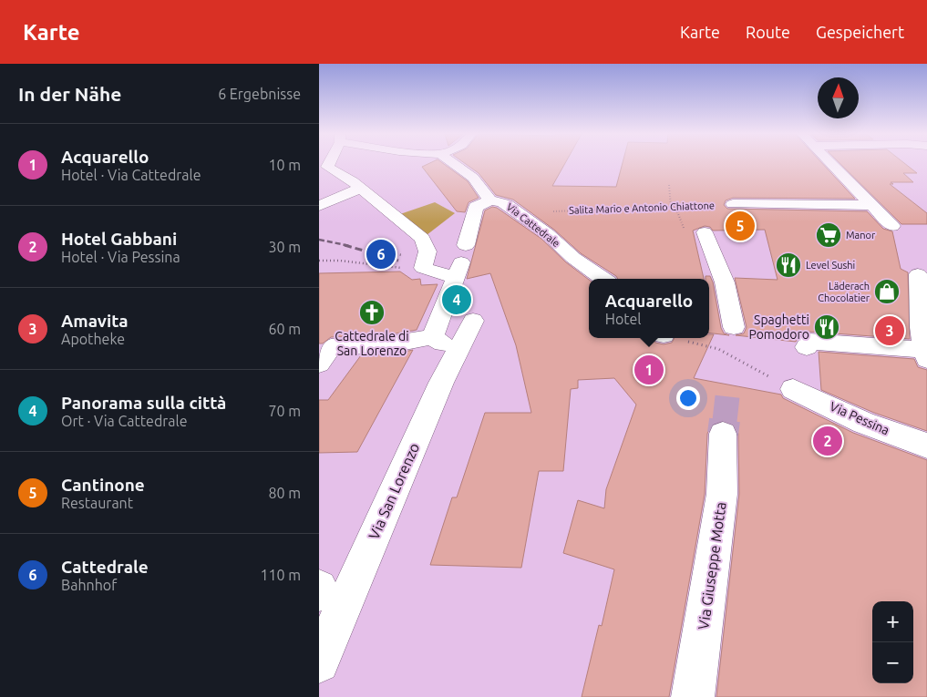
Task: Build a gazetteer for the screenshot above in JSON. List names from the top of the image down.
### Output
{
  "streets": {
    "street": [
      "Salita Mario e Antonio Chiattone",
      "Via Cattedrale",
      "Via Pessina",
      "Via San Lorenzo",
      "Via Giuseppe Motta"
    ]
  },
  "crossings": [
    ["Salita Mario e Antonio Chiattone", "Via Cattedrale"]
  ],
  "places": {
    "supermarket": ["Manor"],
    "restaurant": ["Level Sushi", "Spaghetti Pomodoro"],
    "shop": ["Läderach Chocolatier"],
    "church": ["Cattedrale di San Lorenzo"]
  },
  "north": "top",
  "page": {
    "header": "Karte",
    "nav": ["Karte", "Route", "Gespeichert"],
    "heading": ["In der Nähe", "6 Ergebnisse"],
    "list": [
      {
        "mark": "1",
        "name": "Acquarello",
        "note": "Hotel · Via Cattedrale",
        "value": "10 m"
      },
      {
        "mark": "2",
        "name": "Hotel Gabbani",
        "note": "Hotel · Via Pessina",
        "value": "30 m"
      },
      {
        "mark": "3",
        "name": "Amavita",
        "note": "Apotheke",
        "value": "60 m"
      },
      {
        "mark": "4",
        "name": "Panorama sulla città",
        "note": "Ort · Via Cattedrale",
        "value": "70 m"
      },
      {
        "mark": "5",
        "name": "Cantinone",
        "note": "Restaurant",
        "value": "80 m"
      },
      {
        "mark": "6",
        "name": "Cattedrale",
        "note": "Bahnhof",
        "value": "110 m"
      }
    ],
    "pins": [
      "5",
      "6",
      "4",
      "3",
      "1",
      "2"
    ],
    "popup": ["Acquarello", "Hotel"],
    "map_buttons": ["+", "−"]
  }
}
